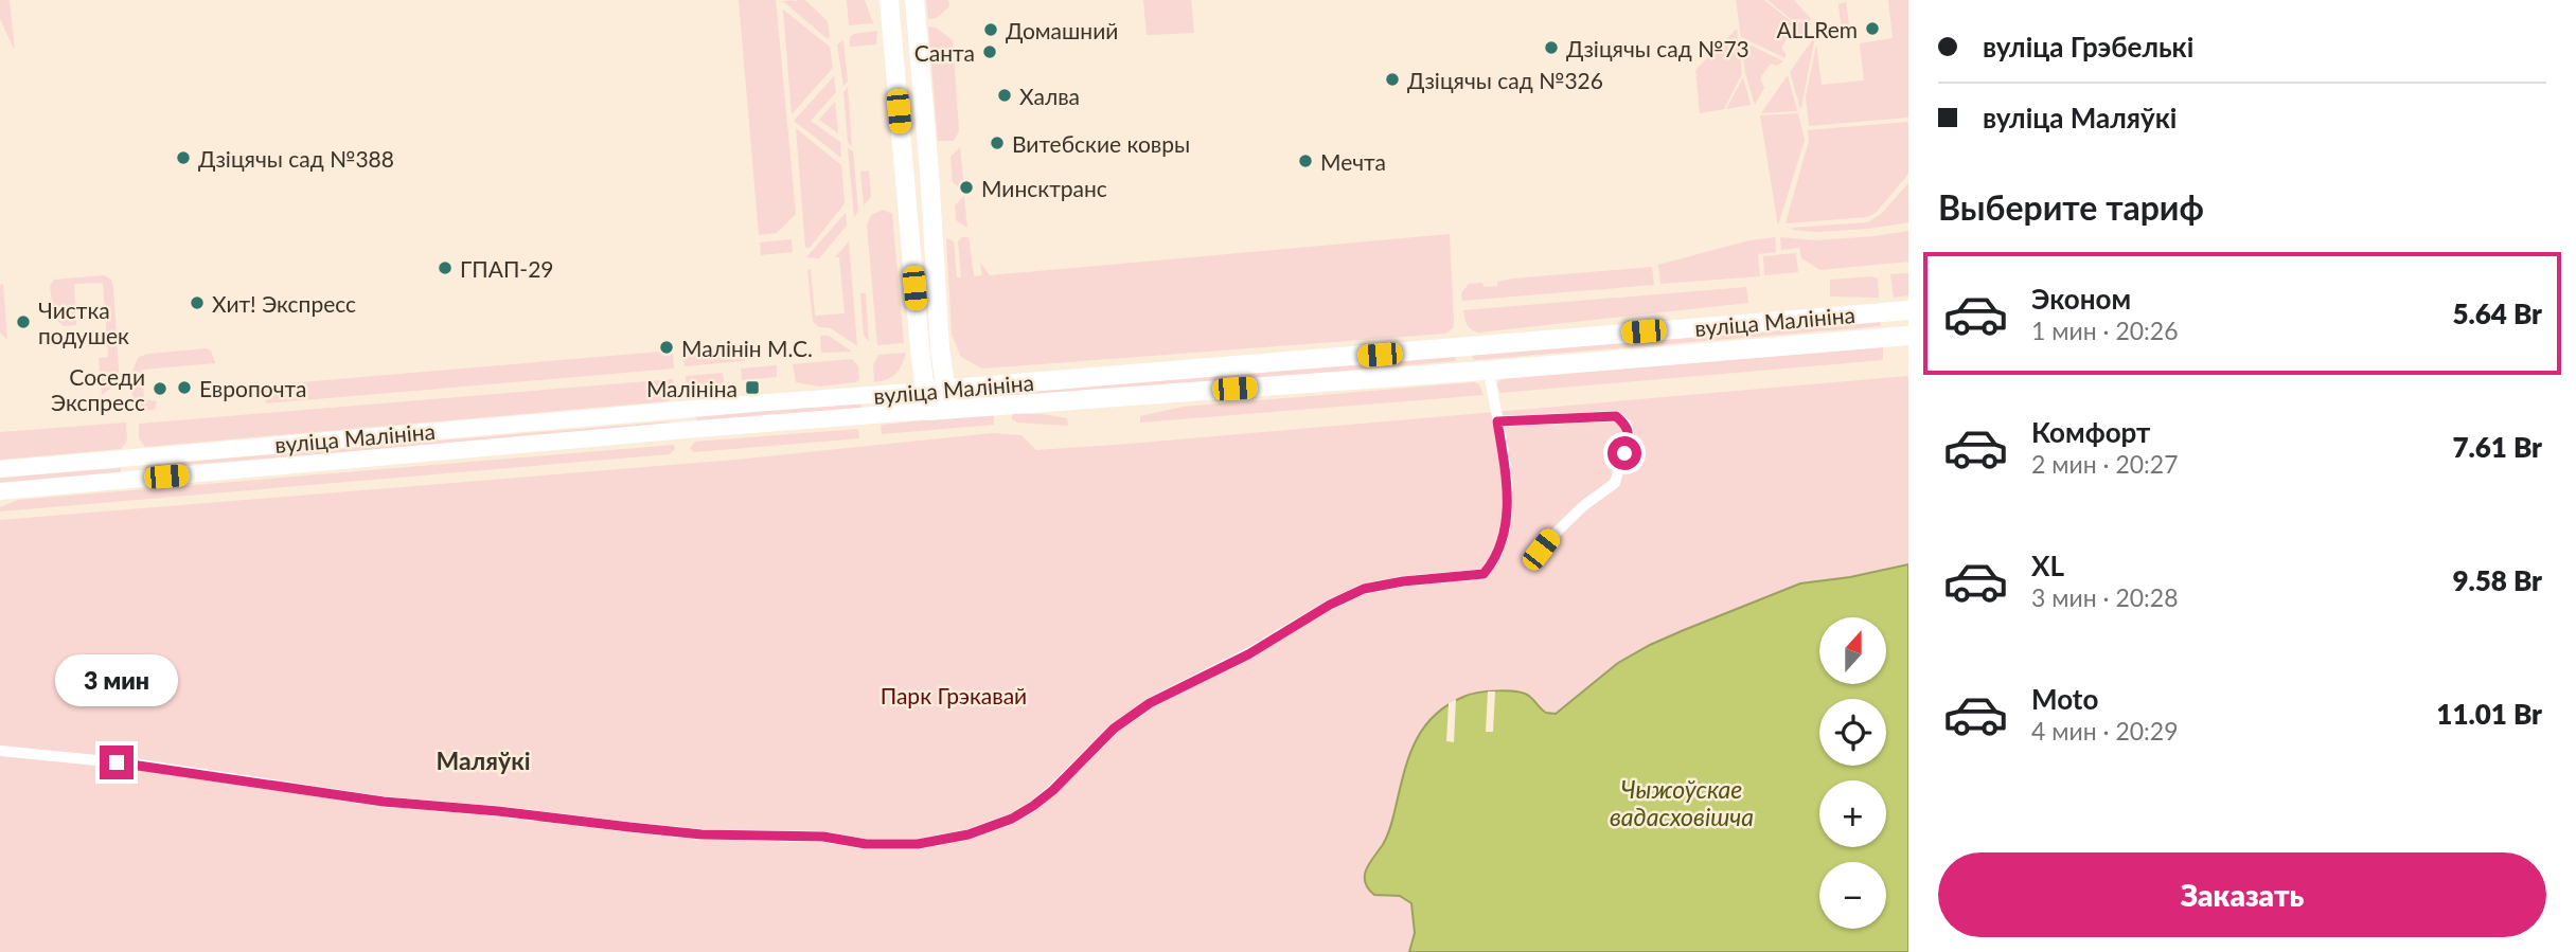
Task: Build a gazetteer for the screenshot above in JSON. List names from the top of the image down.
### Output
{
  "streets": {
    "main road": ["вуліца Малініна"]
  },
  "districts": ["Маляўкі"],
  "water": ["Чыжоўскае вадасховішча"],
  "parks": ["Парк Грэкавай"],
  "places": {
    "other": [
      "ALLRem",
      "Домашний",
      "Дзіцячы сад №73",
      "Санта",
      "Дзіцячы сад №326",
      "Халва",
      "Витебские ковры",
      "Дзіцячы сад №388",
      "Мечта",
      "Минсктранс",
      "ГПАП-29",
      "Хит! Экспресс",
      "Чистка подушек",
      "Малінін М.С.",
      "Европочта",
      "Соседи Экспресс"
    ],
    "transit": ["Малініна"]
  },
  "north": "top",
  "page": {
    "banner": ["вуліца Грэбелькі", "вуліца Маляўкі"],
    "heading": "Выберите тариф",
    "list": [
      {
        "name": "Эконом",
        "note": "1 мин · 20:26",
        "value": "5.64 Br"
      },
      {
        "name": "Комфорт",
        "note": "2 мин · 20:27",
        "value": "7.61 Br"
      },
      {
        "name": "XL",
        "note": "3 мин · 20:28",
        "value": "9.58 Br"
      },
      {
        "name": "Moto",
        "note": "4 мин · 20:29",
        "value": "11.01 Br"
      }
    ],
    "map_buttons": ["+", "−"],
    "bubble": "3 мин",
    "buttons": "Заказать"
  }
}
